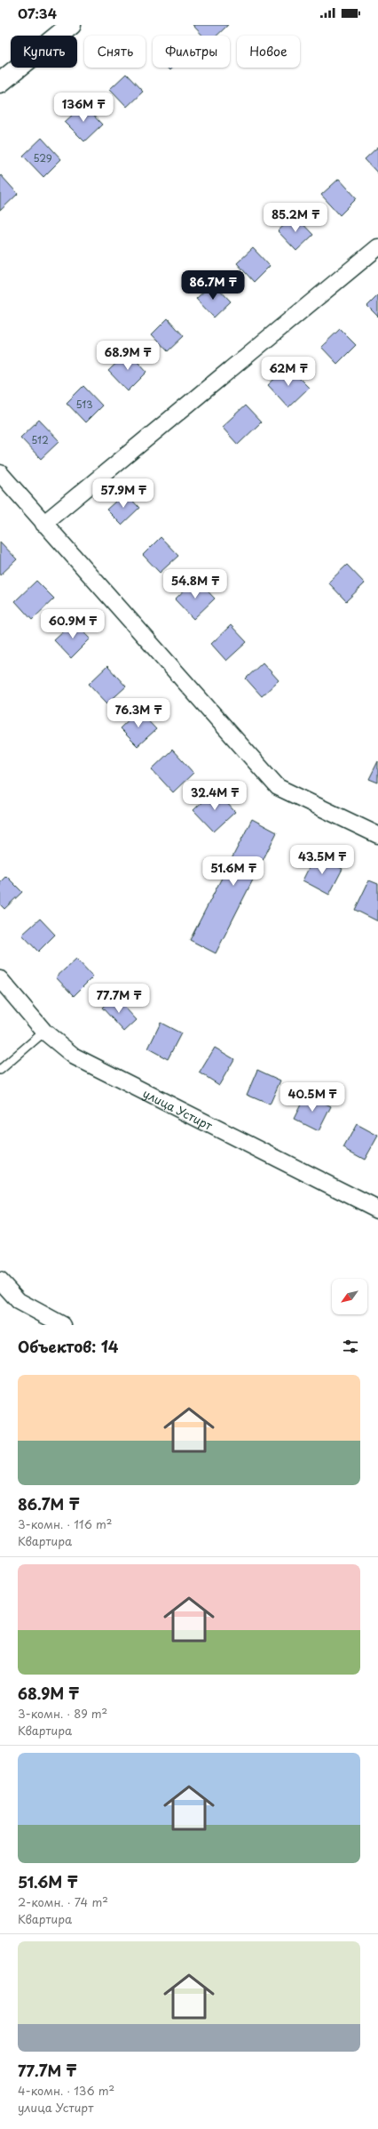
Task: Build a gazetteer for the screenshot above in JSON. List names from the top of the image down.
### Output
{
  "streets": {
    "street": ["улица Устирт"]
  },
  "house_numbers": ["529", "513", "512"],
  "north": "bottom left",
  "page": {
    "status": "07:34",
    "chip": [
      "Купить",
      "Снять",
      "Фильтры",
      "Новое"
    ],
    "price": [
      "136M ₸",
      "85.2M ₸",
      "86.7M ₸",
      "68.9M ₸",
      "62M ₸",
      "57.9M ₸",
      "54.8M ₸",
      "60.9M ₸",
      "76.3M ₸",
      "32.4M ₸",
      "43.5M ₸",
      "51.6M ₸",
      "77.7M ₸",
      "40.5M ₸"
    ],
    "heading": "Объектов: 14",
    "list": [
      {
        "name": "86.7M ₸",
        "note": "3-комн. · 116 m² · Квартира"
      },
      {
        "name": "68.9M ₸",
        "note": "3-комн. · 89 m² · Квартира"
      },
      {
        "name": "51.6M ₸",
        "note": "2-комн. · 74 m² · Квартира"
      },
      {
        "name": "77.7M ₸",
        "note": "4-комн. · 136 m² · улица Устирт"
      }
    ]
  }
}
